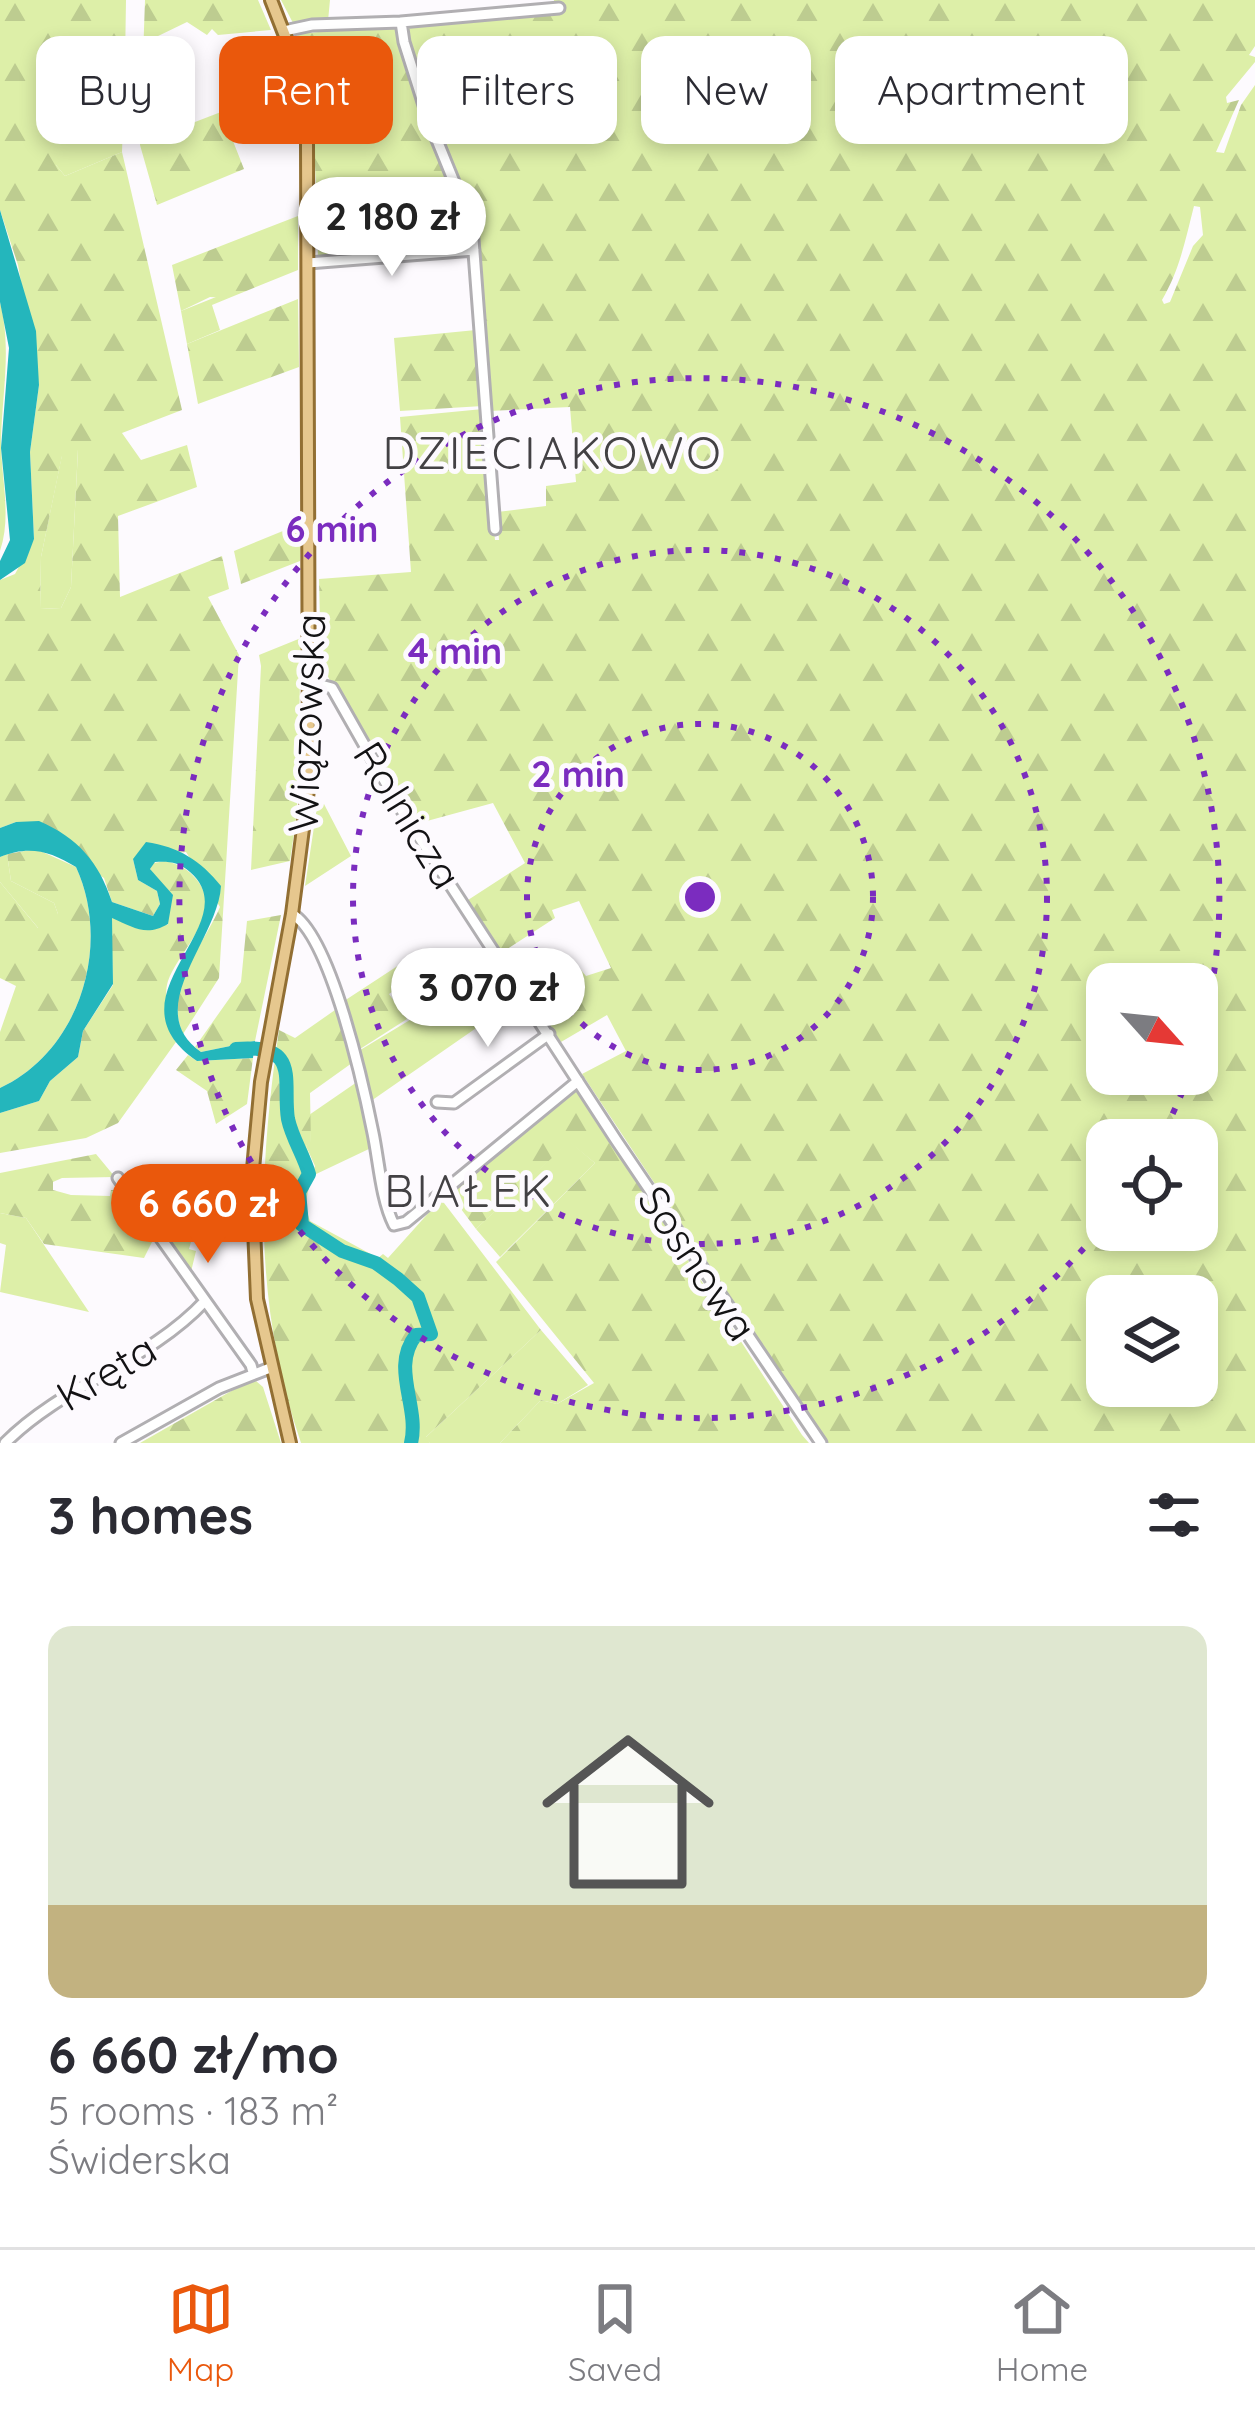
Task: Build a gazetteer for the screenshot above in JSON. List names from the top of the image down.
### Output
{
  "streets": {
    "main road": ["Wiązowska"],
    "street": ["Rolnicza", "Sosnowa", "Kręta"]
  },
  "crossings": [
    ["Wiązowska", "Rolnicza"],
    ["Rolnicza", "Sosnowa"]
  ],
  "districts": ["DZIECIAKOWO", "BIAŁEK"],
  "north": "bottom right",
  "page": {
    "chip": [
      "Buy",
      "Rent",
      "Filters",
      "New",
      "Apartment"
    ],
    "price": ["2 180 zł", "3 070 zł", "6 660 zł"],
    "heading": "3 homes",
    "list": [
      {
        "name": "6 660 zł/mo",
        "note": "5 rooms · 183 m² · Świderska"
      }
    ],
    "tabs": ["Map", "Saved", "Home"]
  },
  "rings": ["6 min", "4 min", "2 min"]
}
